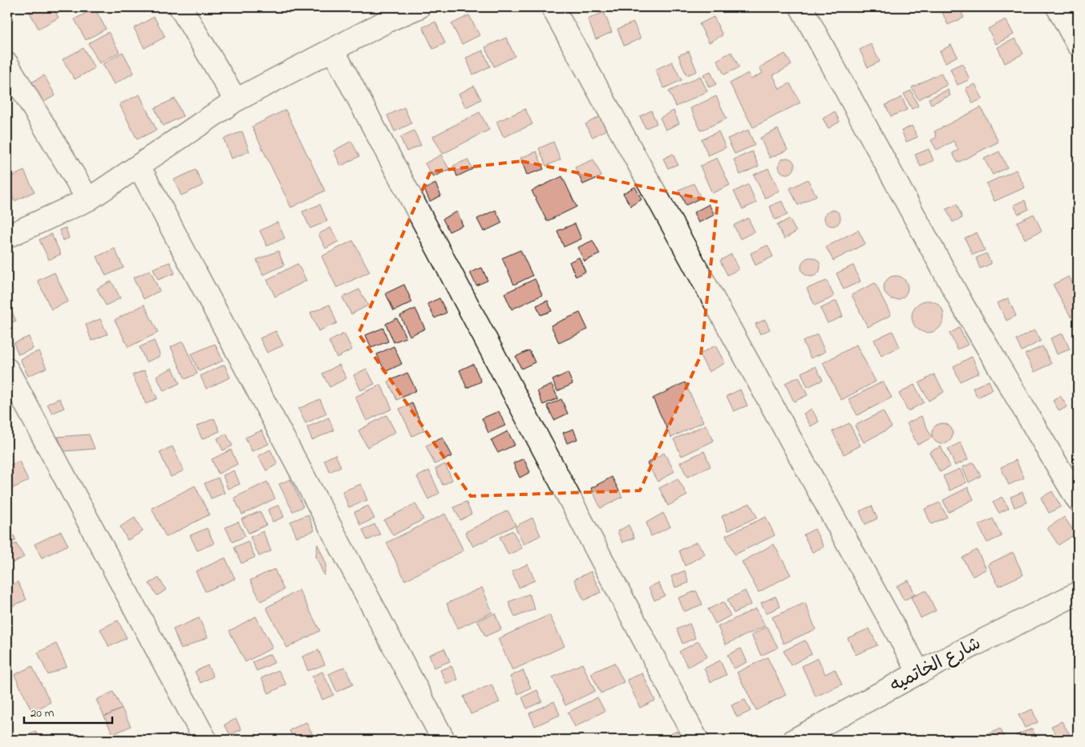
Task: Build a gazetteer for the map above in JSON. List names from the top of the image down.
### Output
{
  "streets": {
    "street": ["شارع الخاتميه"]
  },
  "scale_bar": "20 m"
}
